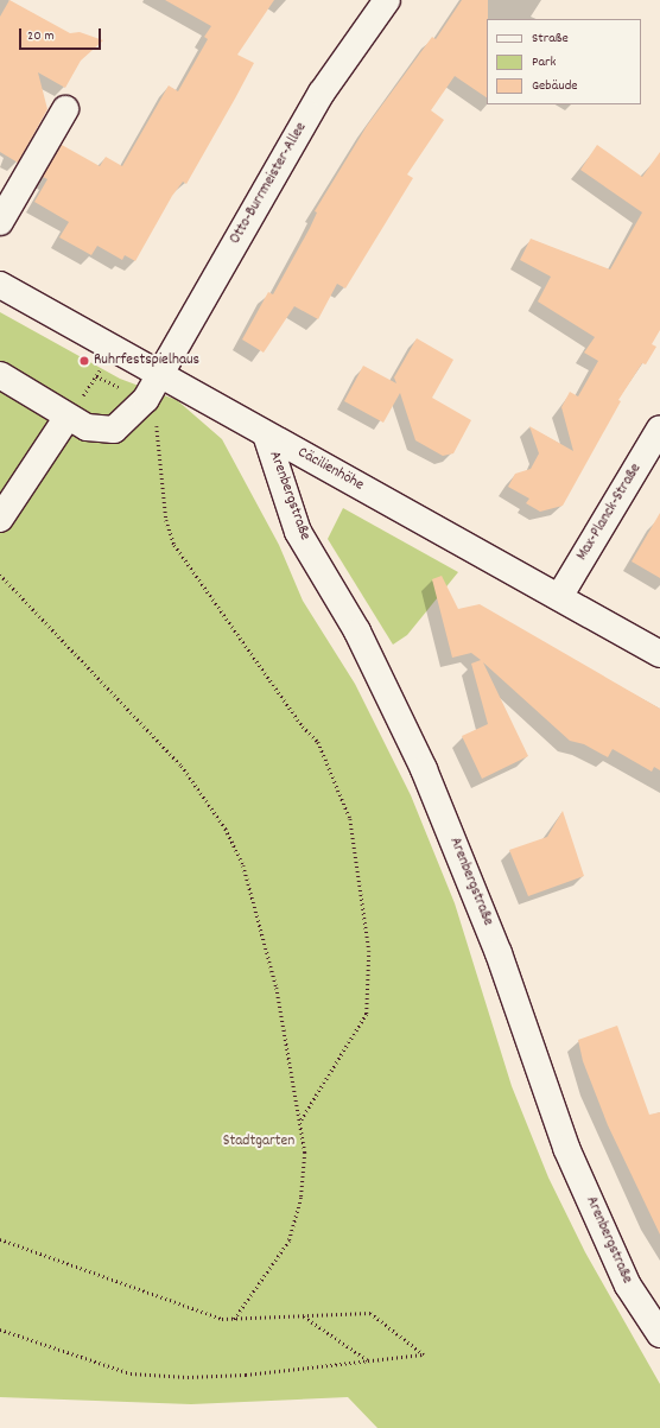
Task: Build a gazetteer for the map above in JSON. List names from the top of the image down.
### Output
{
  "streets": {
    "street": [
      "Otto-Burrmeister-Allee",
      "Cäcilienhöhe",
      "Arenbergstraße",
      "Max-Planck-Straße"
    ]
  },
  "crossings": [
    ["Otto-Burrmeister-Allee", "Cäcilienhöhe"],
    ["Cäcilienhöhe", "Arenbergstraße"],
    ["Cäcilienhöhe", "Max-Planck-Straße"]
  ],
  "parks": ["Stadtgarten"],
  "places": ["Ruhrfestspielhaus"],
  "legend": ["Straße", "Park", "Gebäude"],
  "scale_bar": "20 m"
}
